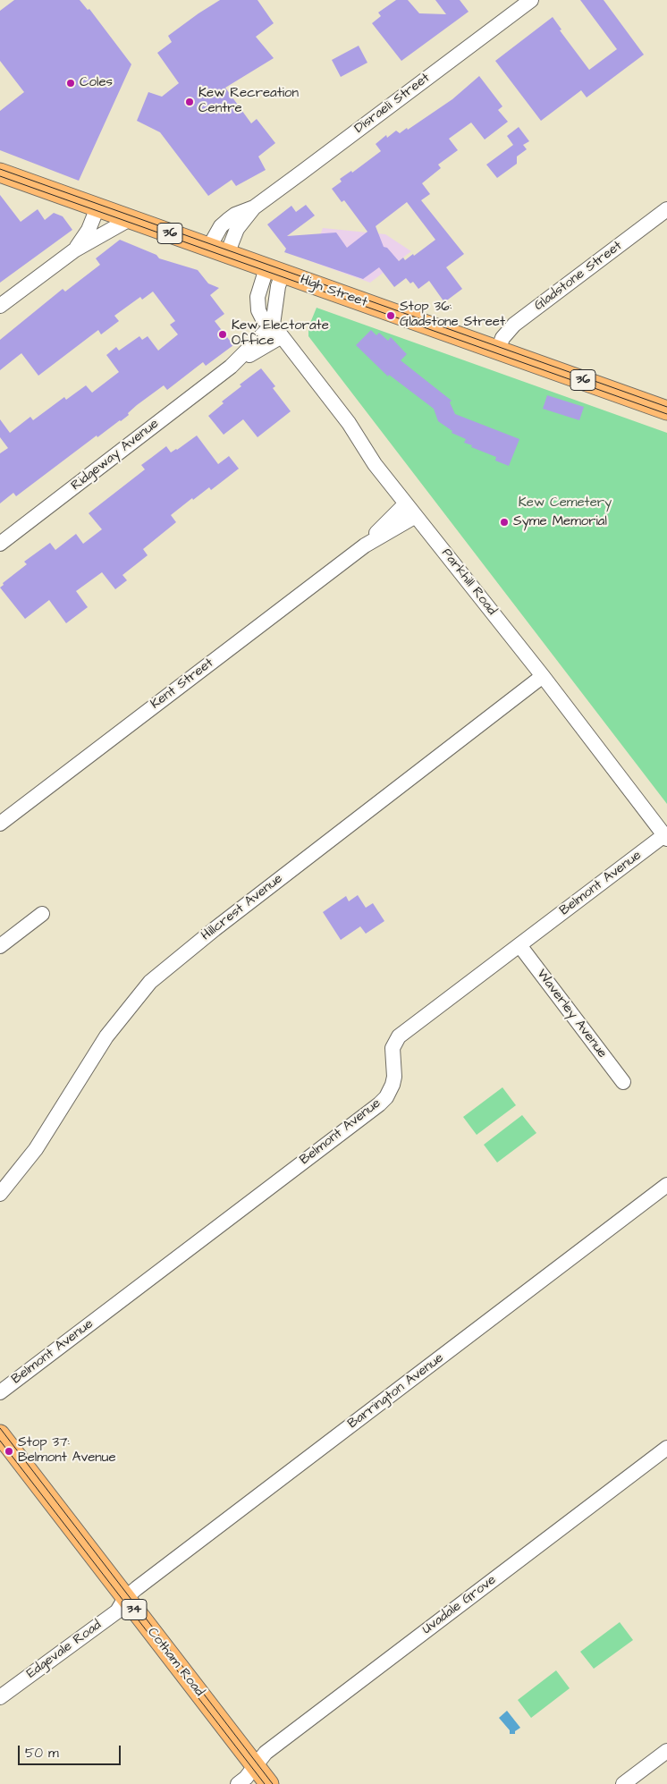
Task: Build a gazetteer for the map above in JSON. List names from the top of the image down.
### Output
{
  "streets": {
    "main road": [
      "36",
      "High Street",
      "34",
      "Cotham Road"
    ],
    "street": [
      "Disraeli Street",
      "Gladstone Street",
      "Ridgeway Avenue",
      "Parkhill Road",
      "Kent Street",
      "Belmont Avenue",
      "Hillcrest Avenue",
      "Waverley Avenue",
      "Barrington Avenue",
      "Uvadale Grove",
      "Edgevale Road"
    ]
  },
  "crossings": [
    ["Disraeli Street", "High Street"],
    ["Gladstone Street", "High Street"],
    ["High Street", "Parkhill Road"],
    ["Ridgeway Avenue", "Parkhill Road"],
    ["Parkhill Road", "Kent Street"],
    ["Parkhill Road", "Belmont Avenue"],
    ["Parkhill Road", "Hillcrest Avenue"],
    ["Belmont Avenue", "Waverley Avenue"],
    ["Barrington Avenue", "Edgevale Road"],
    ["Barrington Avenue", "Cotham Road"],
    ["Uvadale Grove", "Cotham Road"],
    ["Edgevale Road", "Cotham Road"]
  ],
  "parks": ["Kew Cemetery"],
  "places": [
    "Coles",
    "Kew Recreation Centre",
    "Stop 36: Gladstone Street",
    "Kew Electorate Office",
    "Syme Memorial",
    "Stop 37: Belmont Avenue"
  ],
  "scale_bar": "50 m"
}
